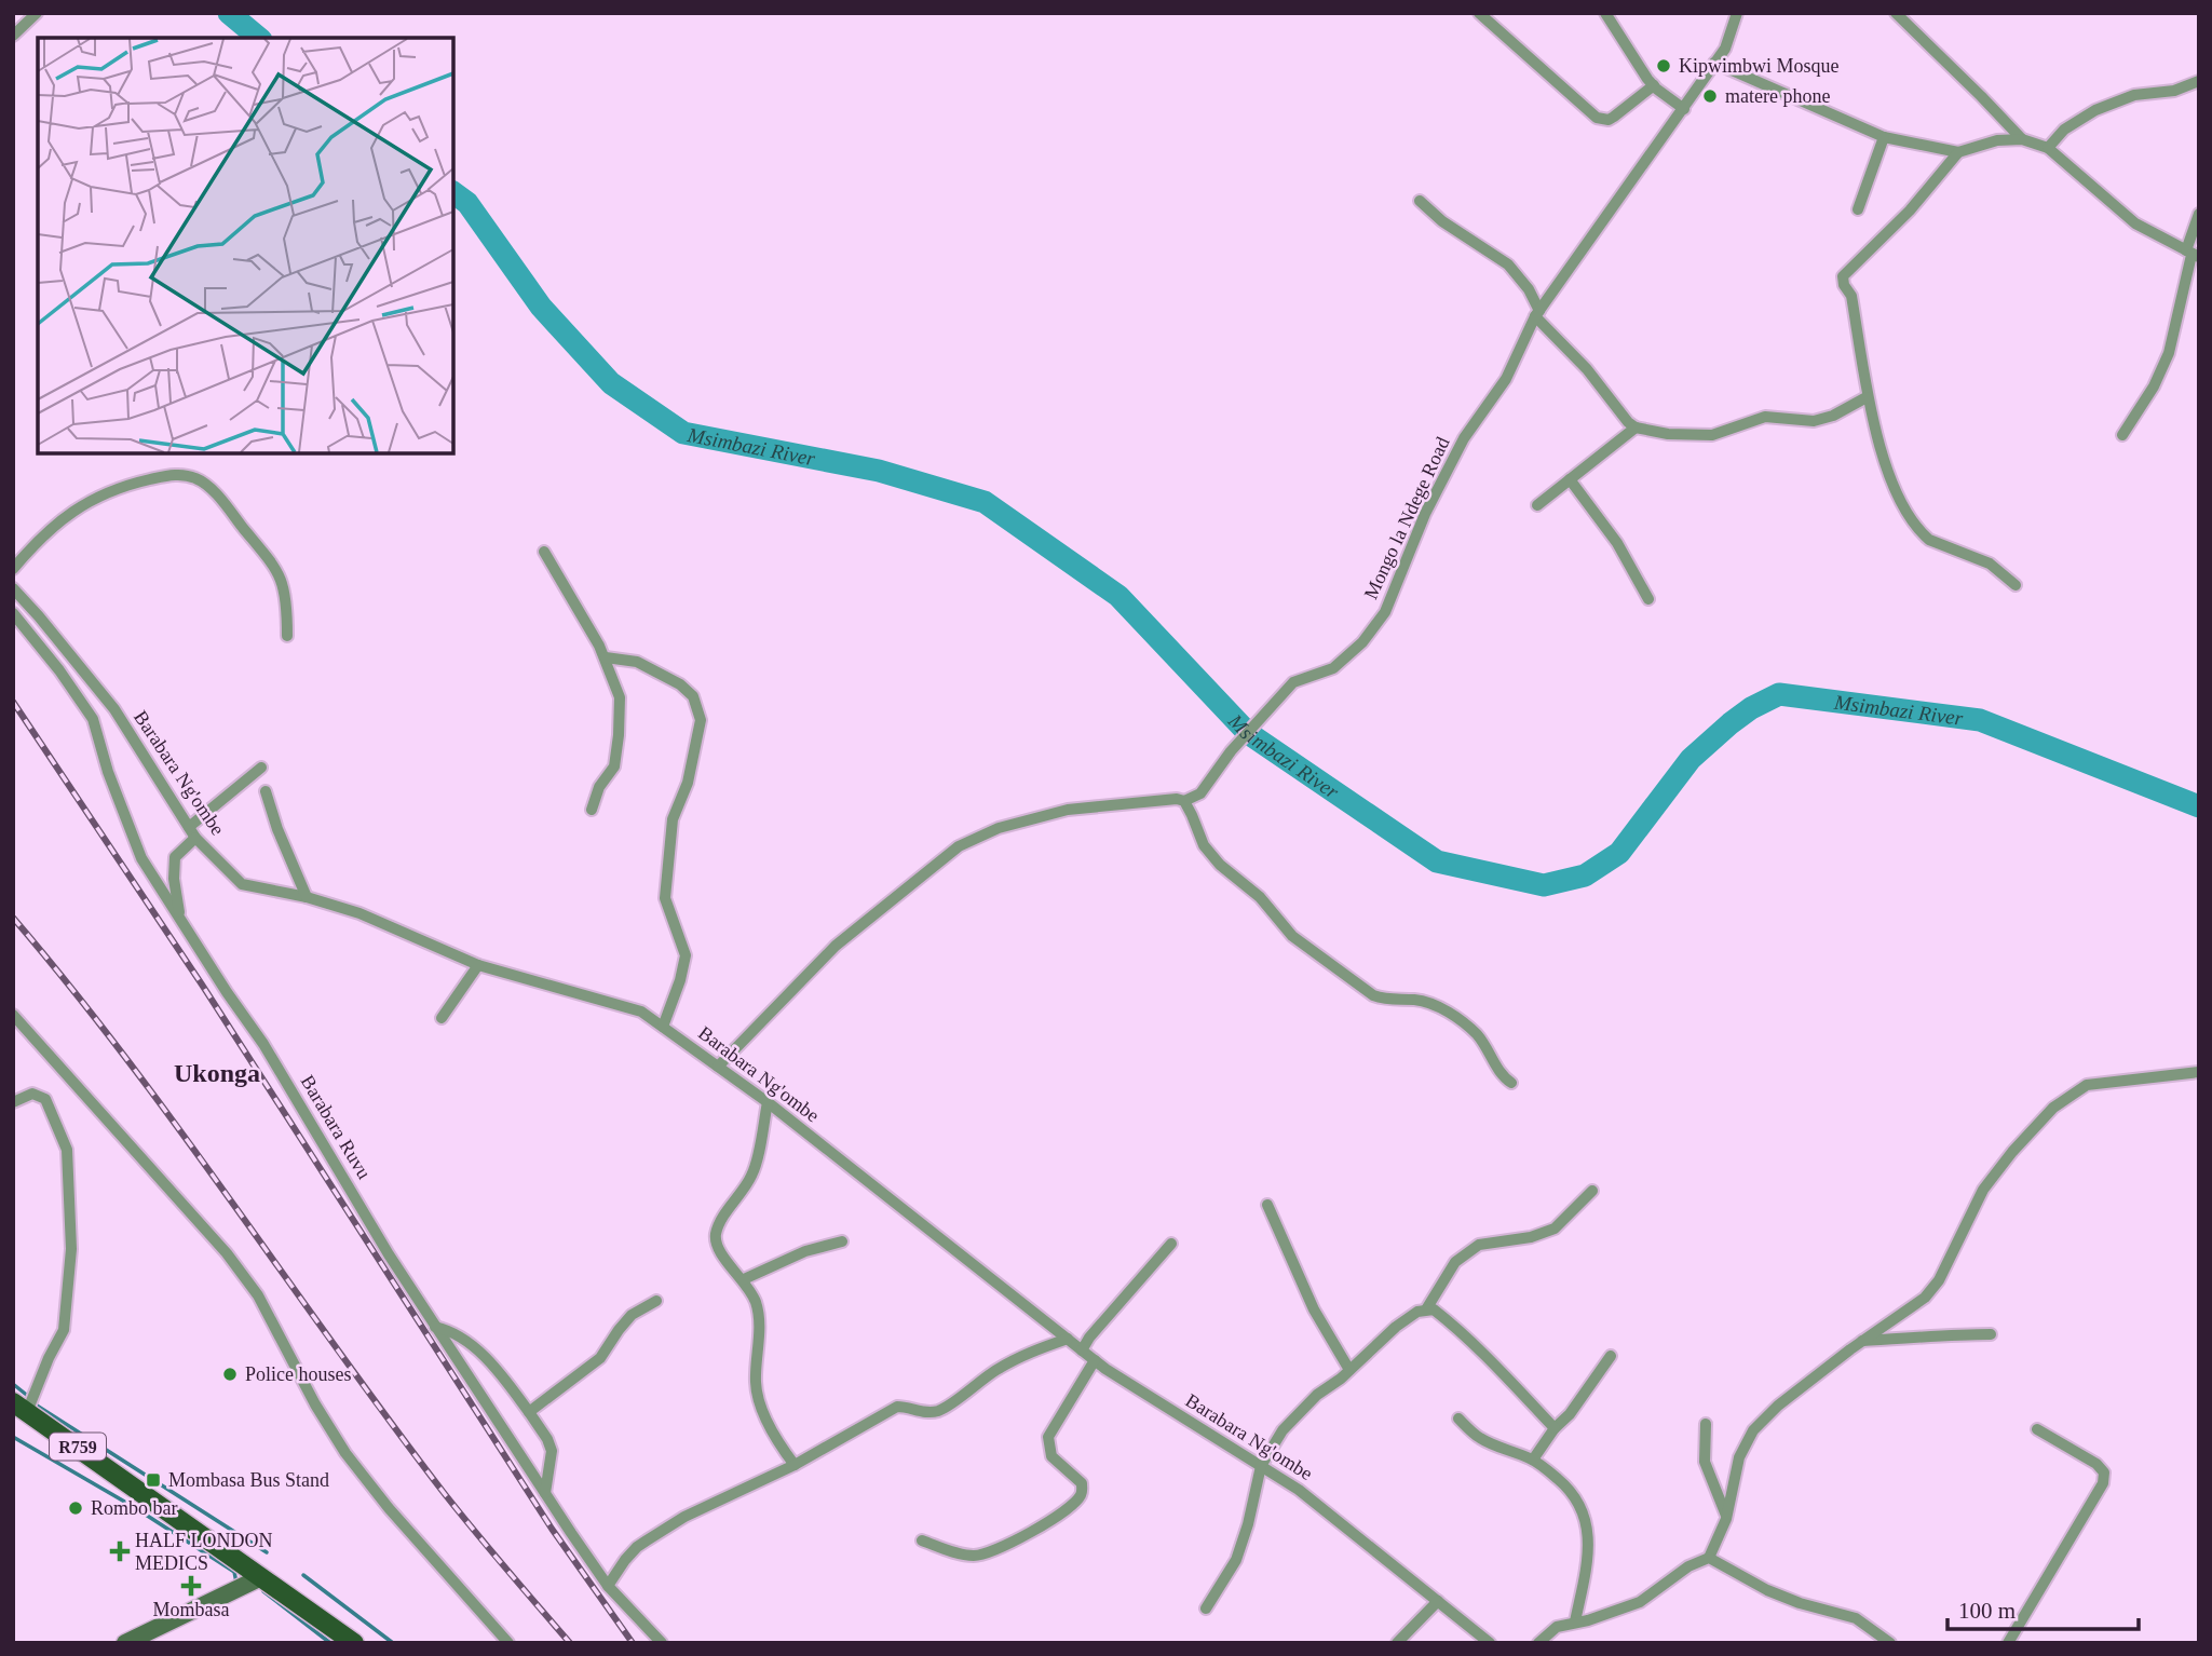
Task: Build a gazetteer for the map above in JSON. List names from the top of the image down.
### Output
{
  "streets": {
    "main road": ["R759"],
    "street": ["Mongo la Ndege Road", "Barabara Ng'ombe", "Barabara Ruvu"]
  },
  "districts": ["Ukonga"],
  "water": ["Msimbazi River"],
  "places": {
    "other": [
      "Kipwimbwi Mosque",
      "matere phone",
      "Police houses",
      "Rombo bar"
    ],
    "transit": ["Mombasa Bus Stand"],
    "health": ["HALF LONDON MEDICS", "Mombasa"]
  },
  "scale_bar": "100 m"
}
